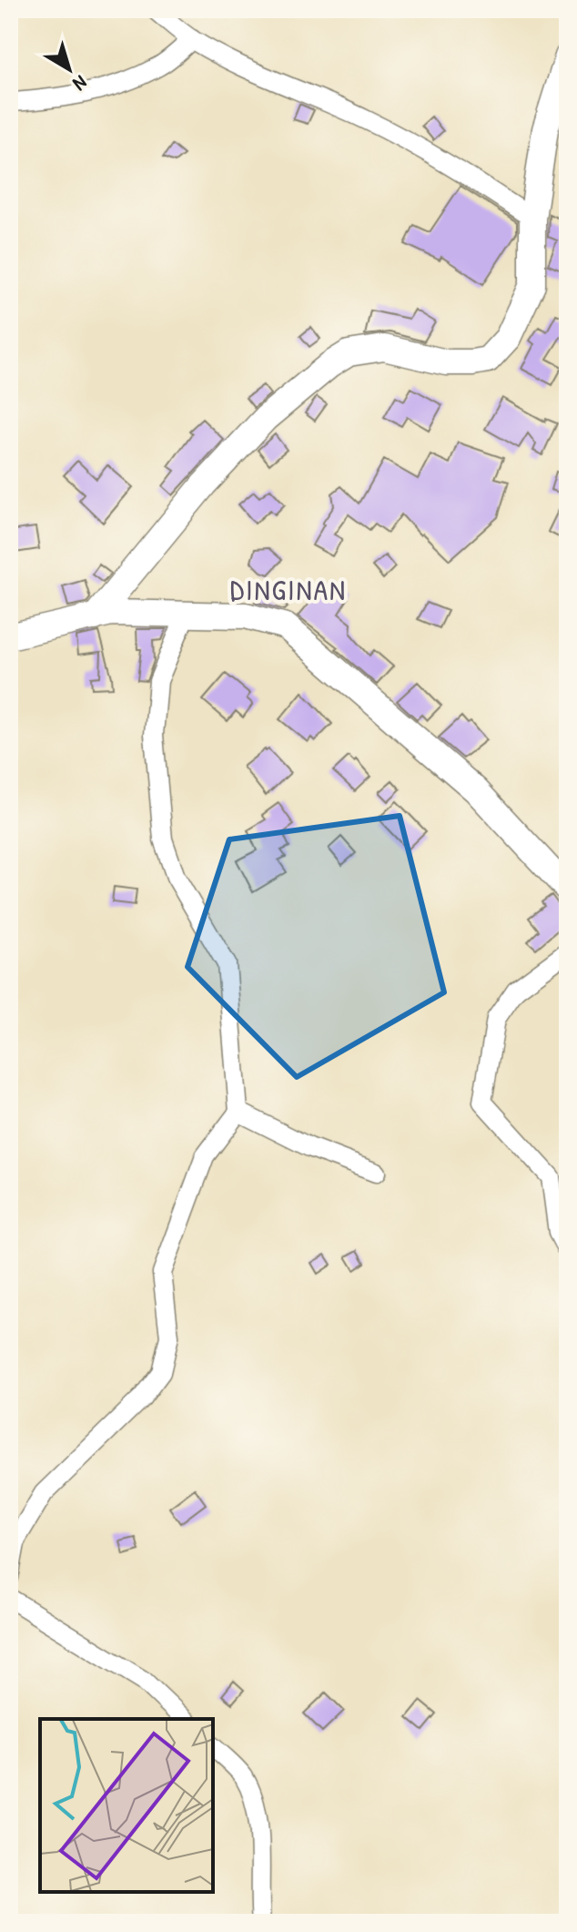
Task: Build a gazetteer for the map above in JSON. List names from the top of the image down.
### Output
{
  "districts": ["DINGINAN"],
  "north": "bottom right"
}
